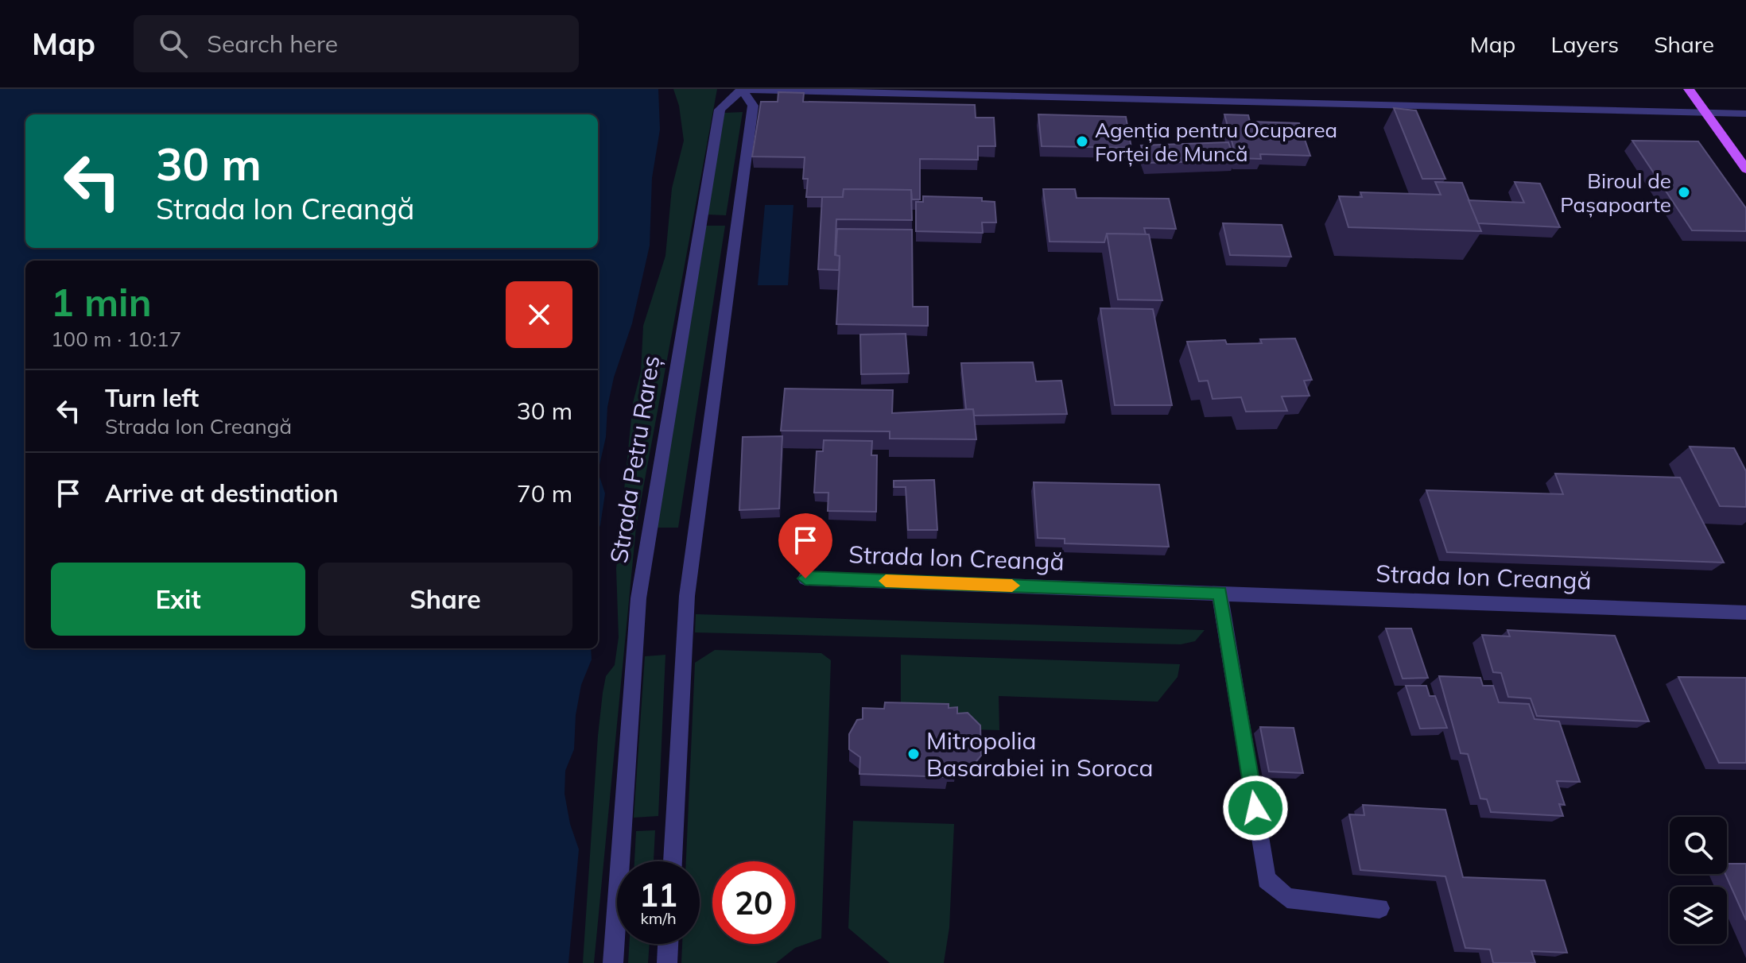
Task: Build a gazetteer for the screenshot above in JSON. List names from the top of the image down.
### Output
{
  "streets": {
    "street": ["Strada Petru Rareș", "Strada Ion Creangă"]
  },
  "places": ["Agenția pentru Ocuparea Forței de Muncă", "Biroul de Pașapoarte", "Mitropolia Basarabiei in Soroca"],
  "page": {
    "header": "Map",
    "search": "Search here",
    "nav": ["Map", "Layers", "Share"],
    "turn": ["30 m", "Strada Ion Creangă"],
    "heading": ["1 min", "100 m · 10:17"],
    "list": [
      {
        "name": "Turn left",
        "note": "Strada Ion Creangă",
        "value": "30 m"
      },
      {
        "name": "Arrive at destination",
        "value": "70 m"
      }
    ],
    "buttons": ["Exit", "Share"],
    "speed": "11 km/h",
    "limit": "20"
  }
}
